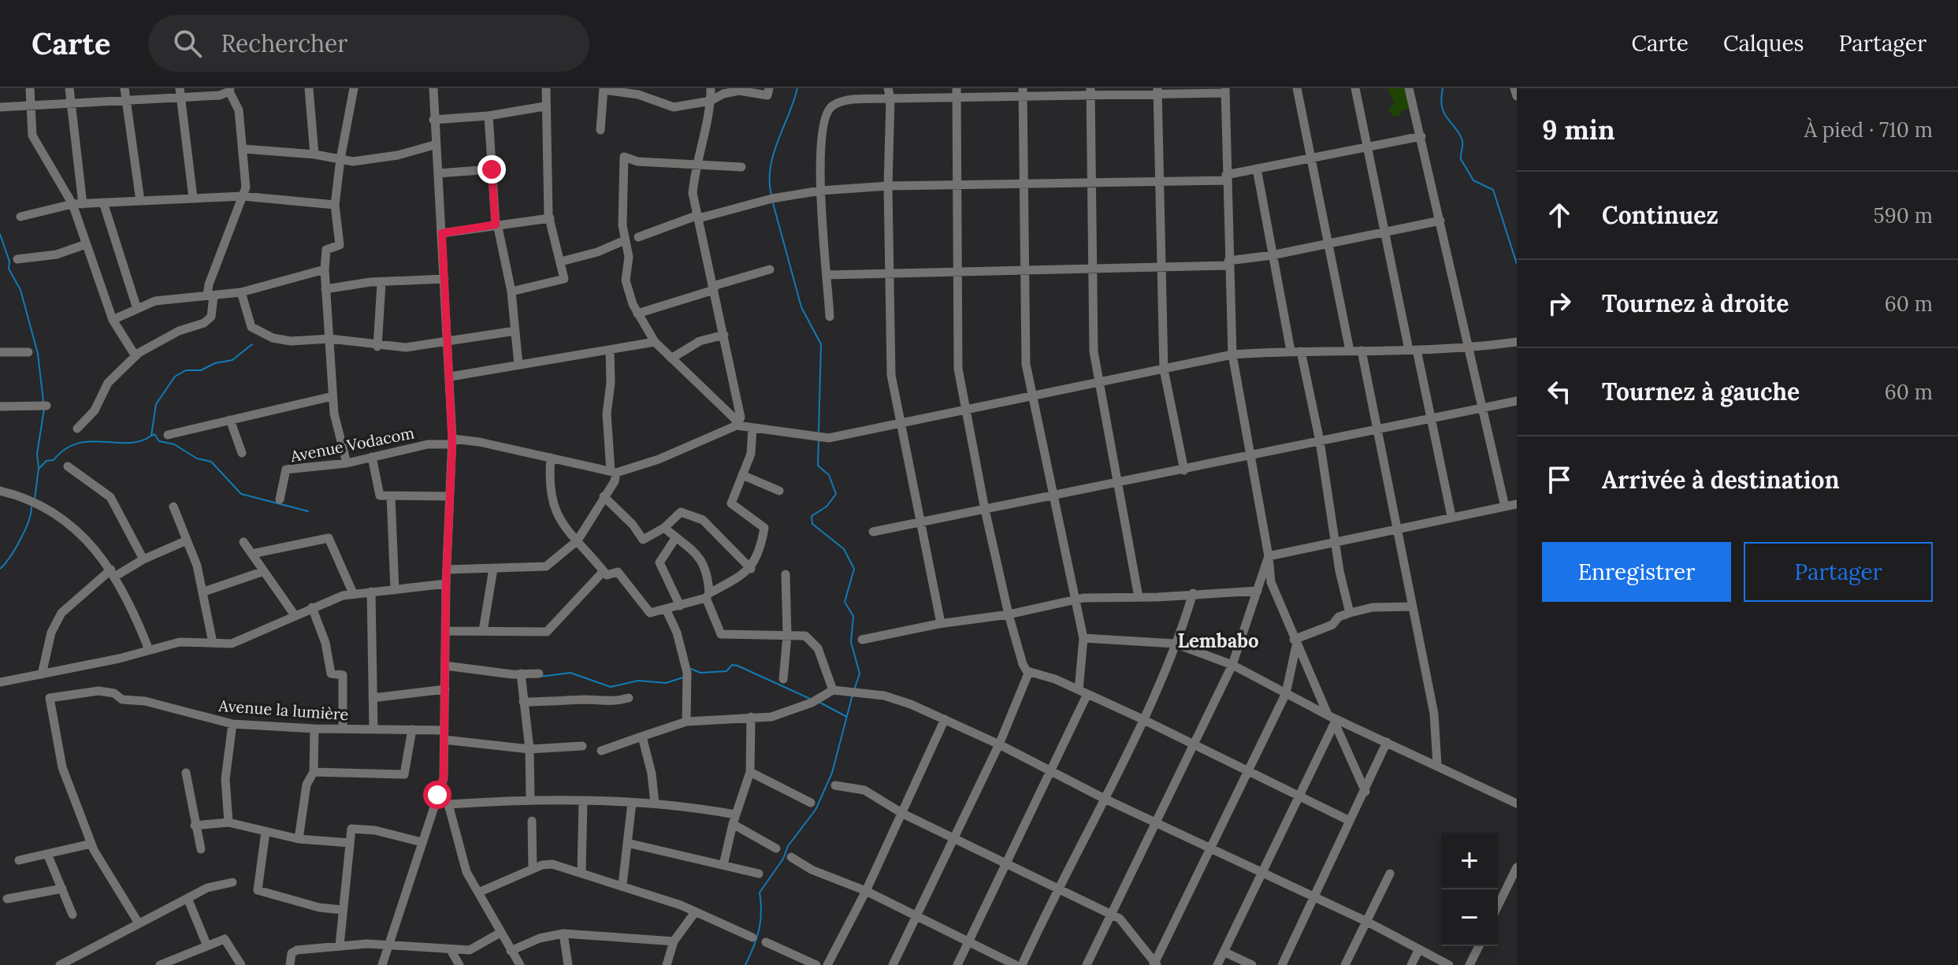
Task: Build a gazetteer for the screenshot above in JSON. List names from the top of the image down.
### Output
{
  "streets": {
    "street": ["Avenue Vodacom", "Avenue la lumière"]
  },
  "districts": ["Lembabo"],
  "page": {
    "header": "Carte",
    "search": "Rechercher",
    "nav": ["Carte", "Calques", "Partager"],
    "heading": ["9 min", "À pied · 710 m"],
    "list": [
      ["Continuez", "590 m"],
      ["Tournez à droite", "60 m"],
      ["Tournez à gauche", "60 m"],
      "Arrivée à destination"
    ],
    "buttons": ["Enregistrer", "Partager"],
    "map_buttons": ["+", "−"]
  }
}
